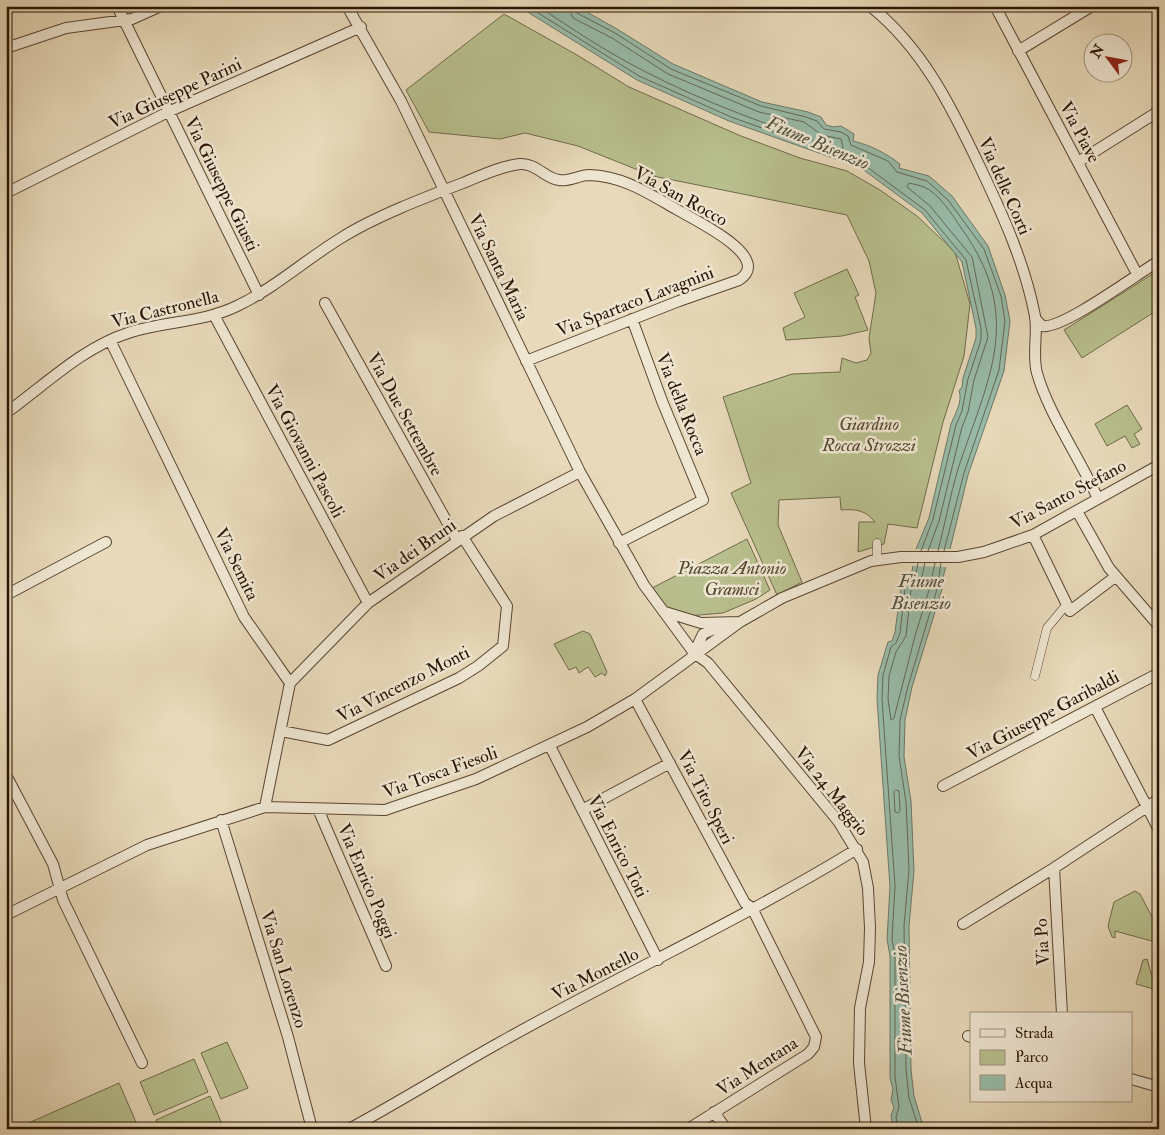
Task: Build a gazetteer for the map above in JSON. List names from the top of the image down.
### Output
{
  "streets": {
    "street": [
      "Via Giuseppe Parini",
      "Via Piave",
      "Via Giuseppe Giusti",
      "Via delle Corti",
      "Via San Rocco",
      "Via Santa Maria",
      "Via Spartaco Lavagnini",
      "Via Castronella",
      "Via della Rocca",
      "Via Due Settembre",
      "Via Giovanni Pascoli",
      "Via Santo Stefano",
      "Via dei Bruni",
      "Via Semita",
      "Via Vincenzo Monti",
      "Via Giuseppe Garibaldi",
      "Via Tosca Fiesoli",
      "Via 24 Maggio",
      "Via Tito Speri",
      "Via Enrico Toti",
      "Via Enrico Poggi",
      "Via Po",
      "Via San Lorenzo",
      "Via Montello",
      "Via Mentana"
    ]
  },
  "crossings": [
    ["Via Giuseppe Parini", "Via Giuseppe Giusti"],
    ["Via Giuseppe Parini", "Via Santa Maria"],
    ["Via Giuseppe Giusti", "Via Castronella"],
    ["Via delle Corti", "Via Santo Stefano"],
    ["Via San Rocco", "Via Santa Maria"],
    ["Via San Rocco", "Via Spartaco Lavagnini"],
    ["Via San Rocco", "Via Castronella"],
    ["Via Santa Maria", "Via Spartaco Lavagnini"],
    ["Via Santa Maria", "Via Castronella"],
    ["Via Santa Maria", "Via della Rocca"],
    ["Via Santa Maria", "Via dei Bruni"],
    ["Via Spartaco Lavagnini", "Via della Rocca"],
    ["Via Castronella", "Via Giovanni Pascoli"],
    ["Via Castronella", "Via Semita"],
    ["Via Due Settembre", "Via dei Bruni"],
    ["Via Due Settembre", "Via Vincenzo Monti"],
    ["Via Giovanni Pascoli", "Via dei Bruni"],
    ["Via dei Bruni", "Via Semita"],
    ["Via dei Bruni", "Via Vincenzo Monti"],
    ["Via Tosca Fiesoli", "Via 24 Maggio"],
    ["Via Tosca Fiesoli", "Via Tito Speri"],
    ["Via Tosca Fiesoli", "Via Enrico Toti"],
    ["Via Tosca Fiesoli", "Via Enrico Poggi"],
    ["Via Tosca Fiesoli", "Via San Lorenzo"],
    ["Via 24 Maggio", "Via Montello"],
    ["Via Tito Speri", "Via Montello"],
    ["Via Tito Speri", "Via Mentana"],
    ["Via Enrico Toti", "Via Montello"],
    ["Via Montello", "Via Mentana"]
  ],
  "water": ["Fiume Bisenzio"],
  "parks": ["Giardino Rocca Strozzi", "Piazza Antonio Gramsci"],
  "legend": ["Strada", "Parco", "Acqua"],
  "north": "top left"
}
